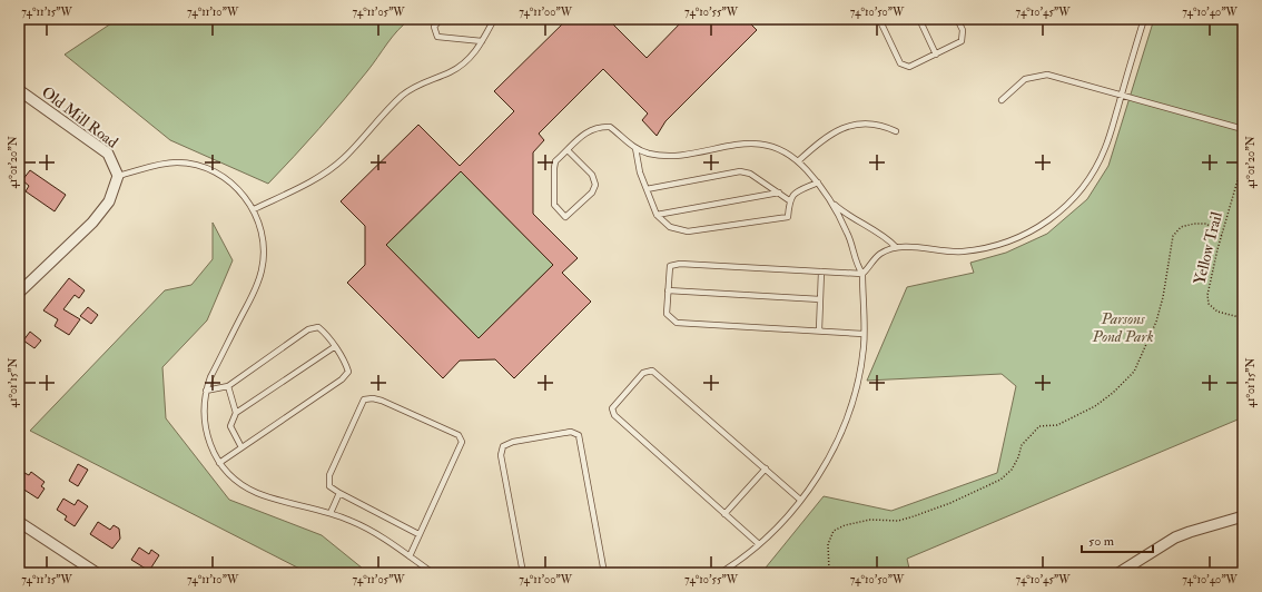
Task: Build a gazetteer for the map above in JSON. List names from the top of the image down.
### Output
{
  "streets": {
    "street": ["Old Mill Road"],
    "path": ["Yellow Trail"]
  },
  "parks": ["Parsons Pond Park"],
  "scale_bar": "50 m",
  "coordinates": [
    "74°11'15\"W",
    "74°11'10\"W",
    "74°11'05\"W",
    "74°11'00\"W",
    "74°10'55\"W",
    "74°10'50\"W",
    "74°10'45\"W",
    "74°10'40\"W",
    "41°01'20\"N",
    "41°01'15\"N"
  ]
}
